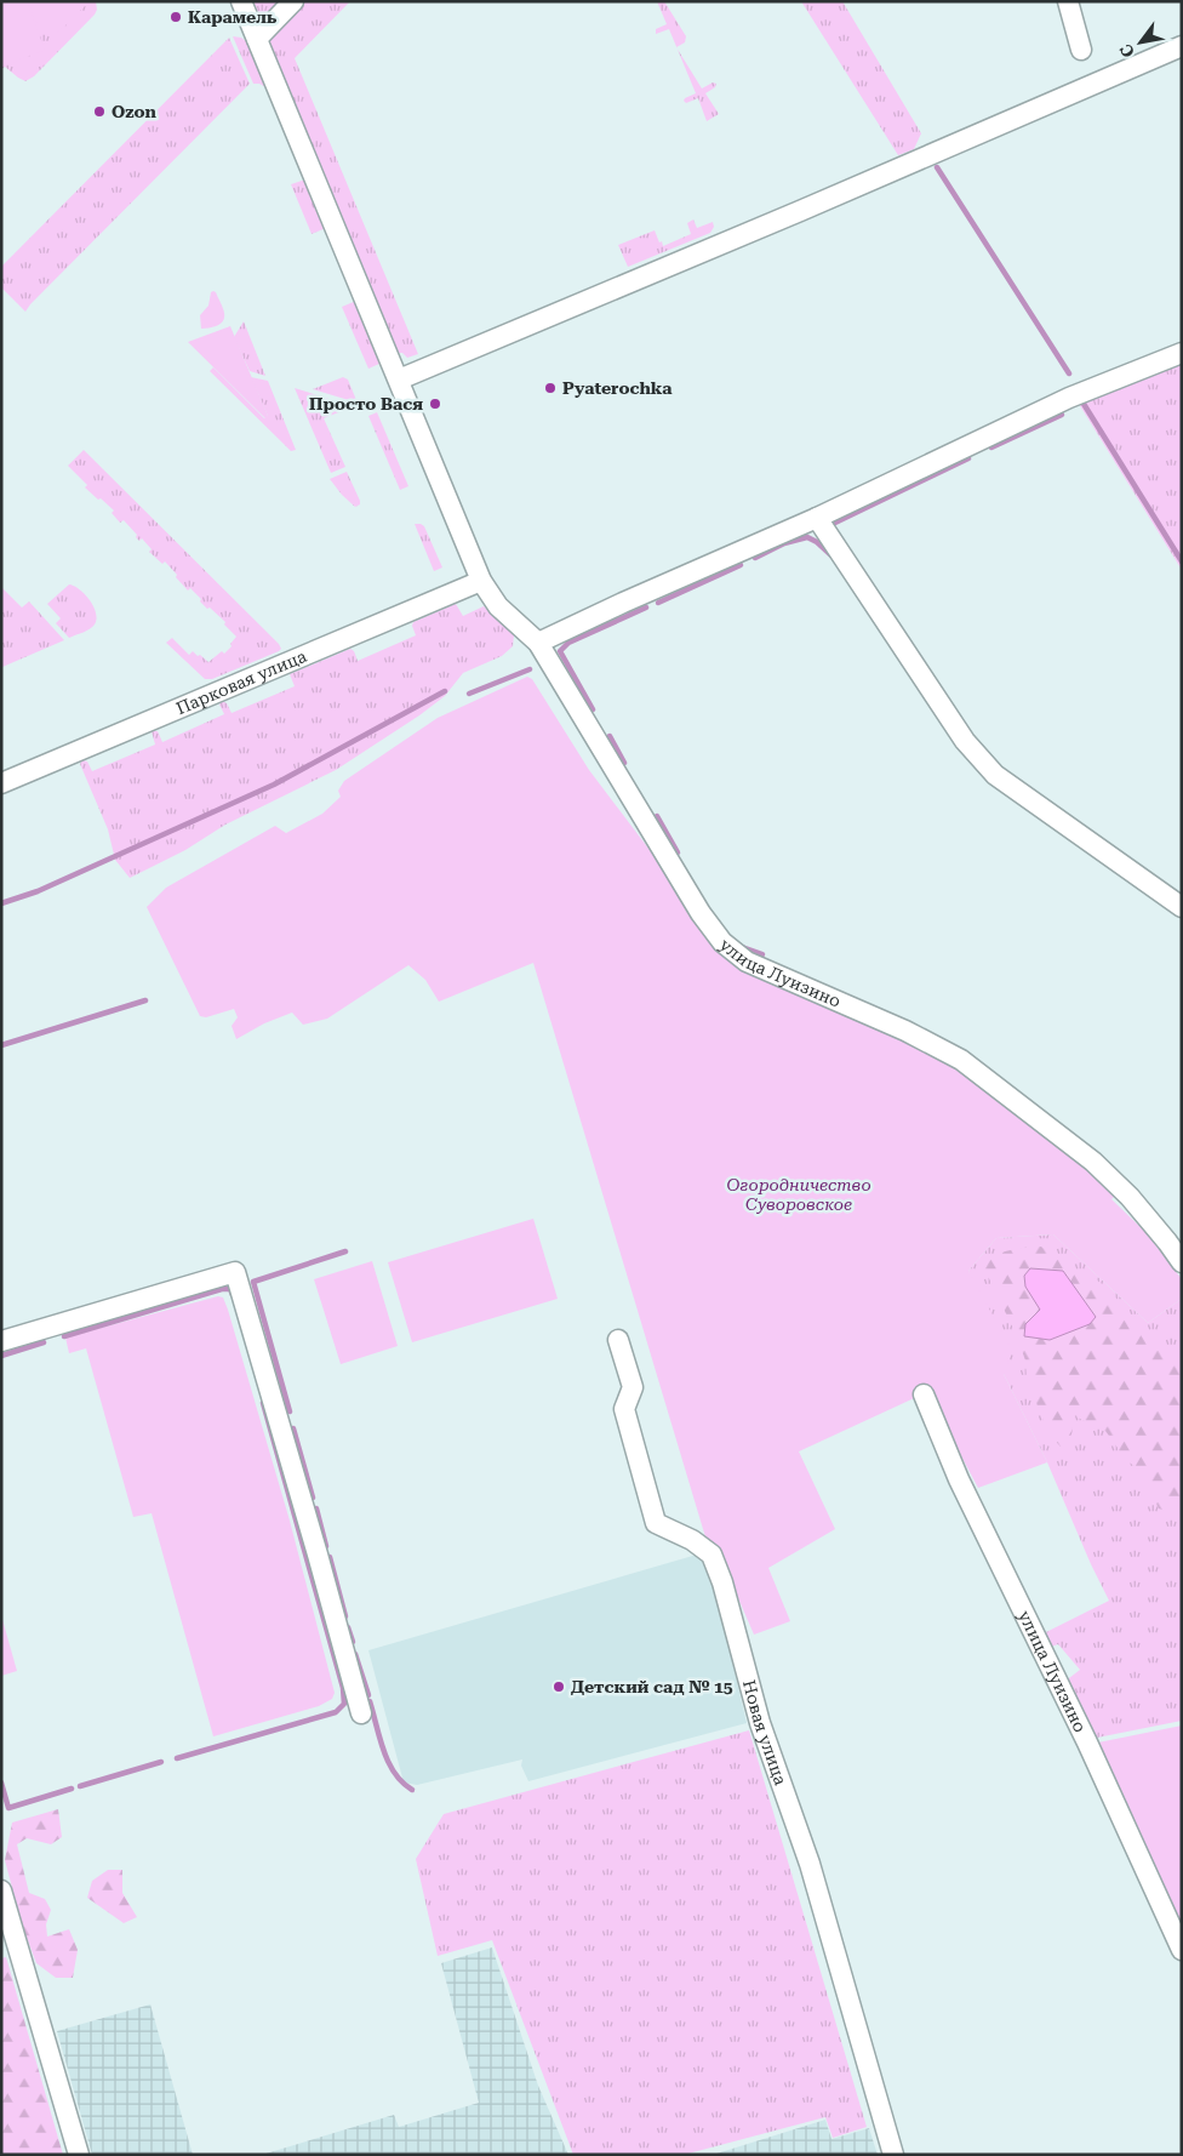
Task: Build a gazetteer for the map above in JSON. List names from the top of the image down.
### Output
{
  "streets": {
    "street": ["Парковая улица", "улица Луизино", "Новая улица"]
  },
  "crossings": [
    ["Парковая улица", "улица Луизино"]
  ],
  "parks": ["Огородничество Суворовское"],
  "places": [
    "Карамель",
    "Ozon",
    "Pyaterochka",
    "Просто Вася",
    "Детский сад № 15"
  ],
  "north": "bottom left"
}
